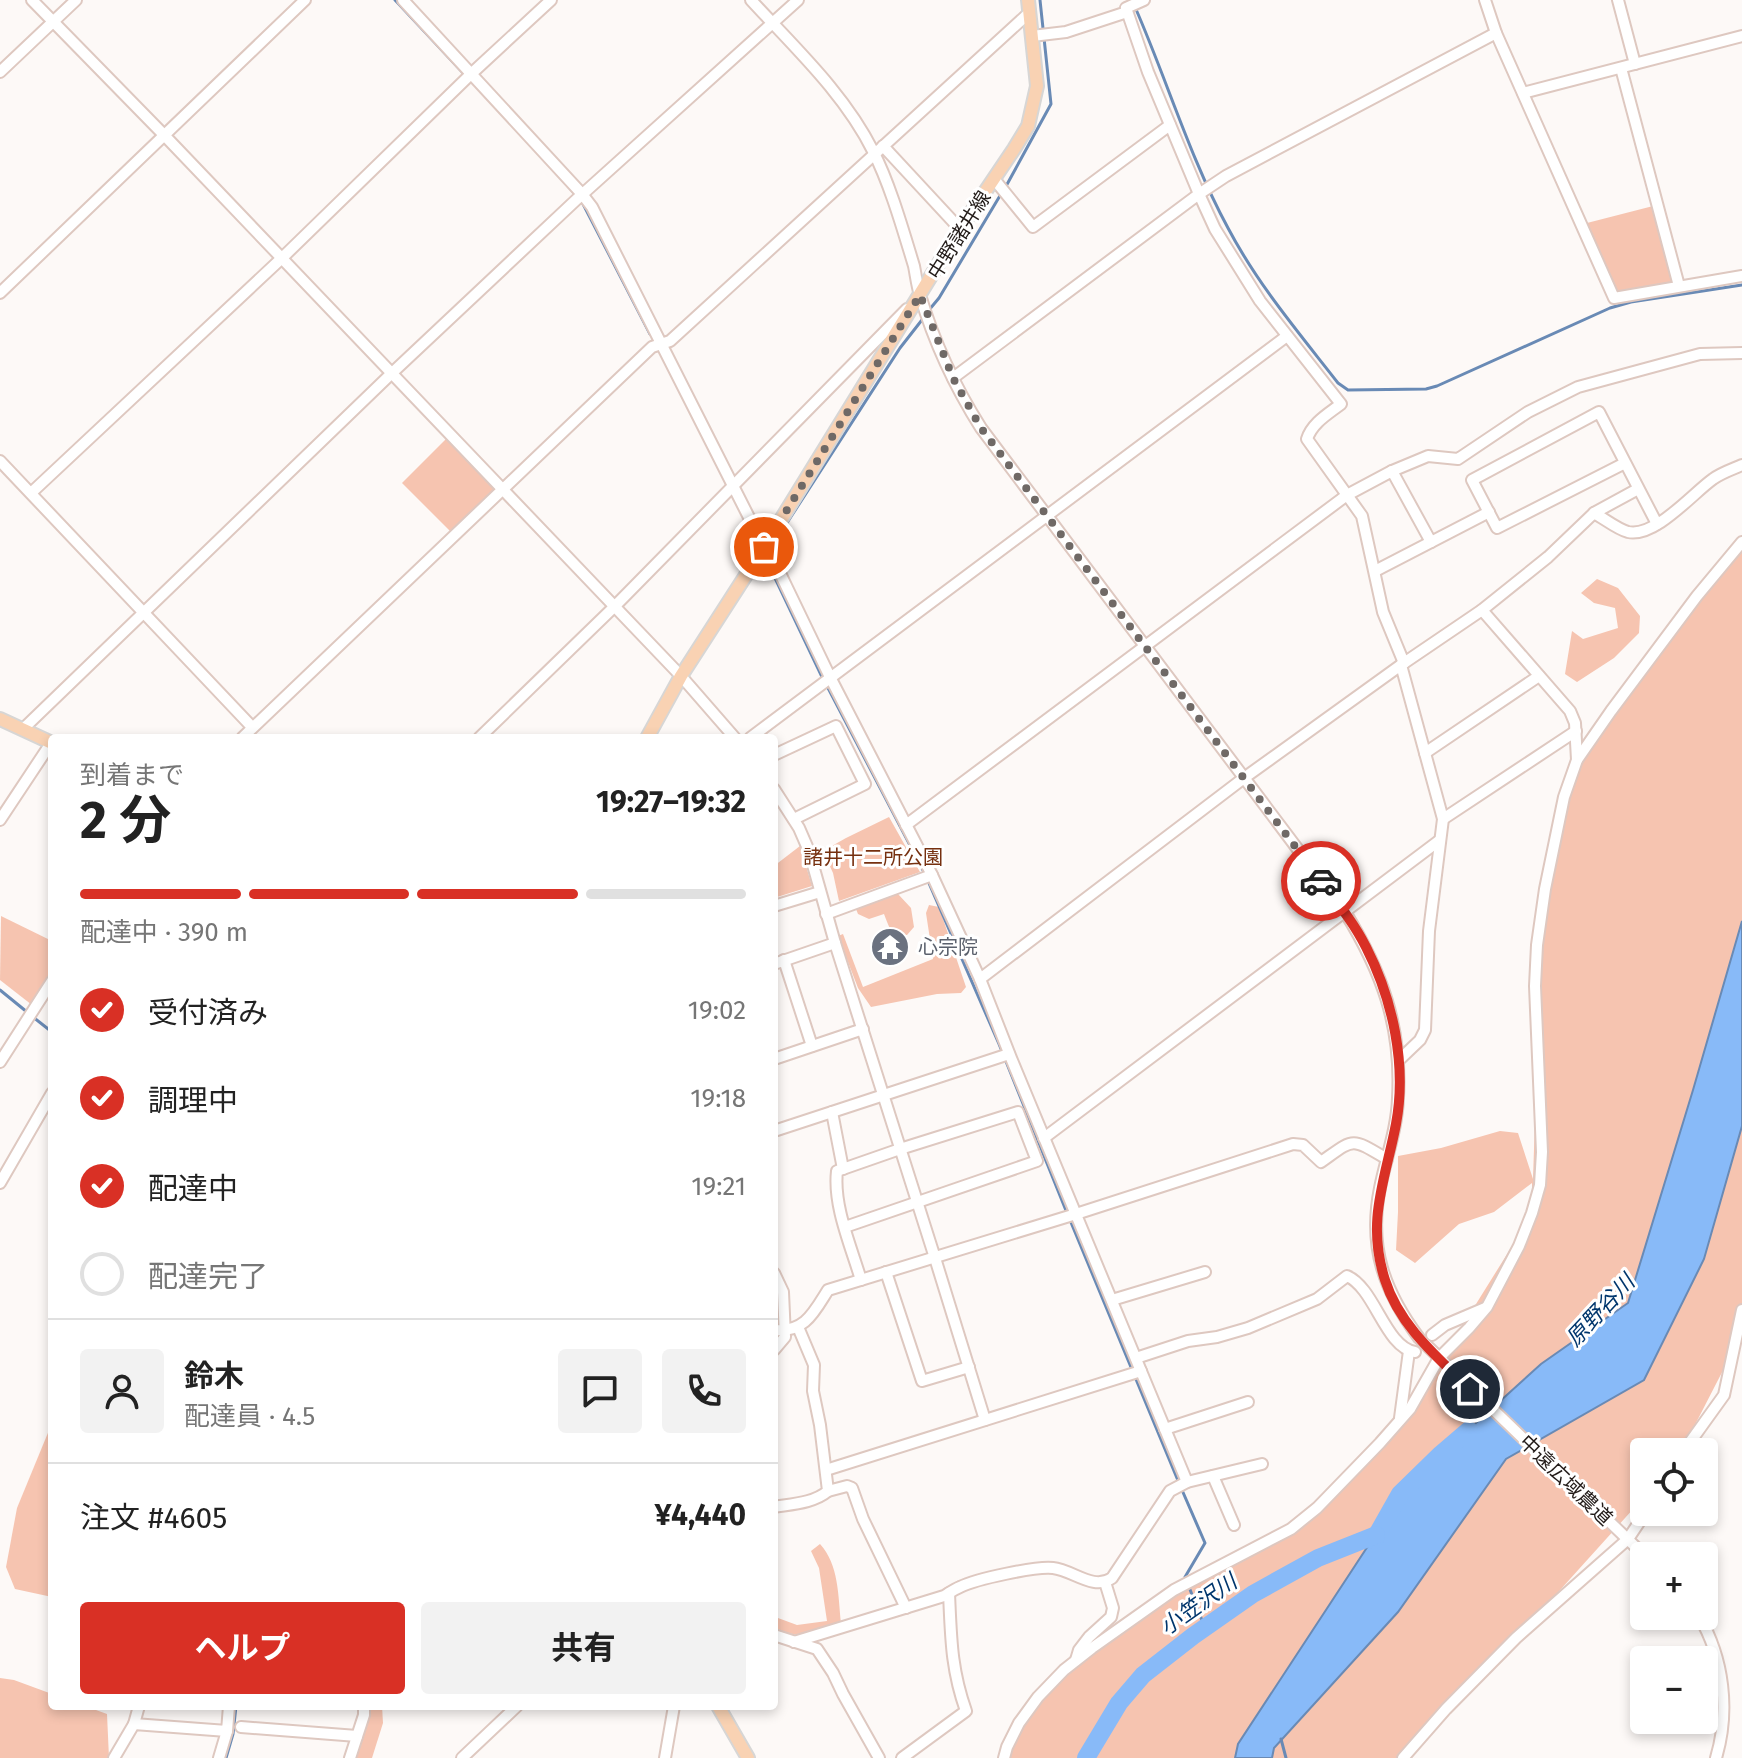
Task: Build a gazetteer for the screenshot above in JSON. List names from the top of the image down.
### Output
{
  "streets": {
    "main road": ["中野諸井線"],
    "street": ["中遠広域農道"]
  },
  "crossings": [
    ["中野諸井線", "中遠広域農道"]
  ],
  "water": ["原野谷川", "小笠沢川"],
  "parks": ["諸井十二所公園"],
  "places": {
    "temple": ["心宗院"]
  },
  "page": {
    "heading": ["2 分", "到着まで", "19:27–19:32"],
    "panel": [
      "鈴木",
      "配達員 · 4.5",
      "注文 #4605",
      "¥4,440"
    ],
    "bar": "配達中 · 390 m",
    "list": [
      ["受付済み", "19:02"],
      ["調理中", "19:18"],
      ["配達中", "19:21"],
      "配達完了"
    ],
    "map_buttons": ["+", "−"],
    "buttons": ["ヘルプ", "共有"]
  }
}
